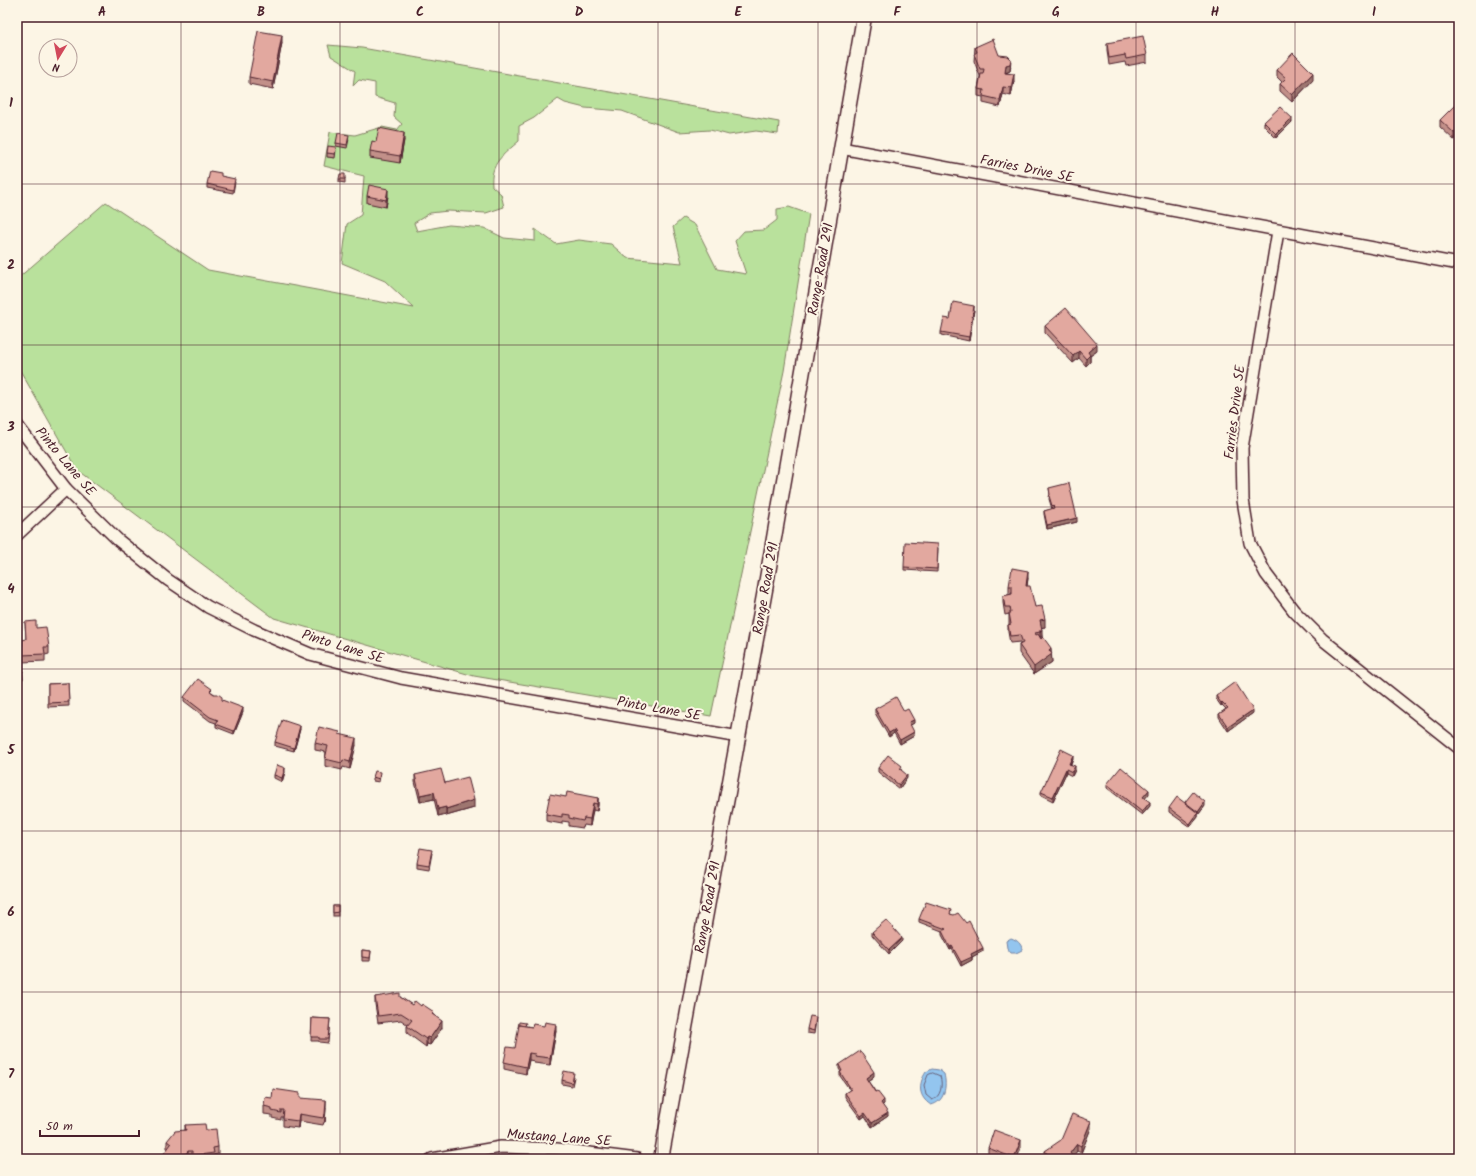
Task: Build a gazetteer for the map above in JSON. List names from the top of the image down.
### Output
{
  "streets": {
    "street": [
      "Farries Drive SE",
      "Range Road 291",
      "Pinto Lane SE",
      "Mustang Lane SE"
    ]
  },
  "crossings": [
    ["Farries Drive SE", "Range Road 291"],
    ["Range Road 291", "Pinto Lane SE"]
  ],
  "scale_bar": "50 m",
  "north": "bottom",
  "grid": {
    "columns": [
      "A",
      "B",
      "C",
      "D",
      "E",
      "F",
      "G",
      "H",
      "I"
    ],
    "rows": [
      "1",
      "2",
      "3",
      "4",
      "5",
      "6",
      "7"
    ]
  }
}
